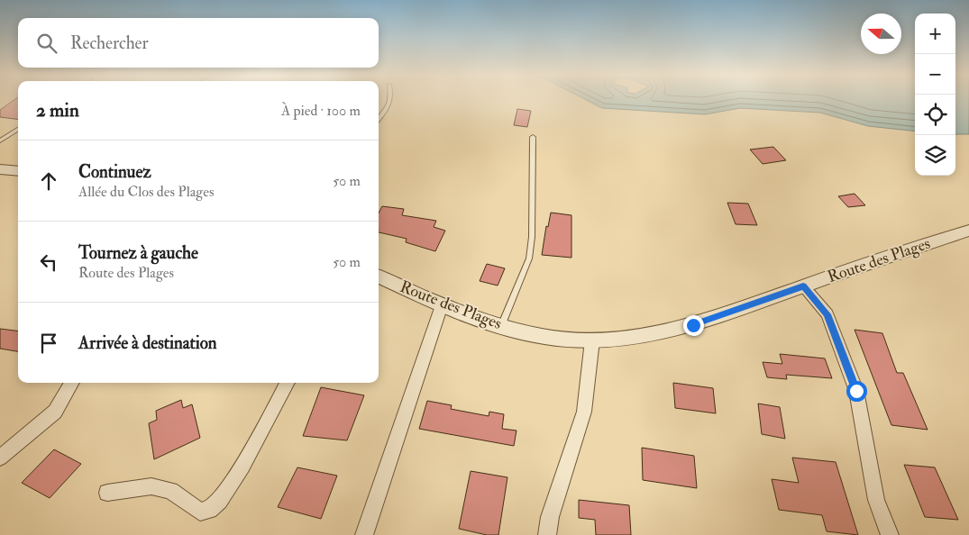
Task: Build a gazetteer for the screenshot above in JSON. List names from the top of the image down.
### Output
{
  "streets": {
    "street": ["Route des Plages"]
  },
  "north": "left",
  "page": {
    "map_buttons": ["+", "−"],
    "search": "Rechercher",
    "heading": ["2 min", "À pied · 100 m"],
    "list": [
      ["Continuez", "Allée du Clos des Plages", "50 m"],
      ["Tournez à gauche", "Route des Plages", "50 m"],
      "Arrivée à destination"
    ]
  }
}
